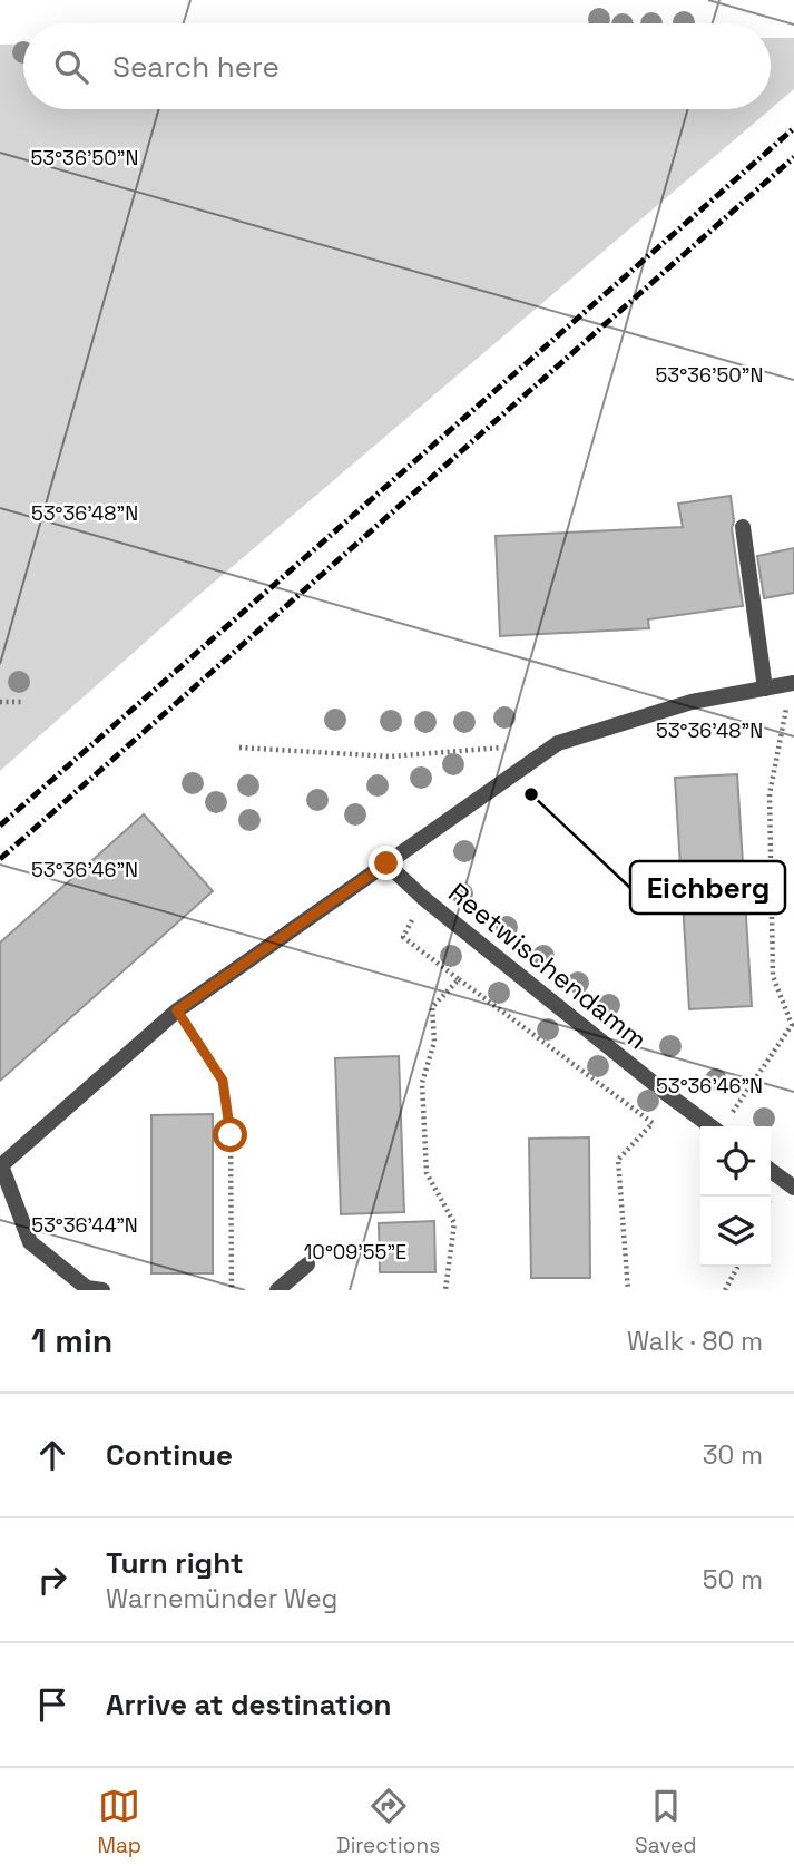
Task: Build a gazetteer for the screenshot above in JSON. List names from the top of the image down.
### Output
{
  "streets": {
    "street": ["Reetwischendamm"]
  },
  "places": ["Eichberg"],
  "page": {
    "search": "Search here",
    "heading": ["1 min", "Walk · 80 m"],
    "list": [
      ["Continue", "30 m"],
      ["Turn right", "Warnemünder Weg", "50 m"],
      "Arrive at destination"
    ],
    "nav": ["Map", "Directions", "Saved"]
  },
  "coordinates": [
    "53°36'50\"N",
    "53°36'48\"N",
    "53°36'46\"N",
    "53°36'44\"N",
    "10°09'55\"E"
  ]
}
